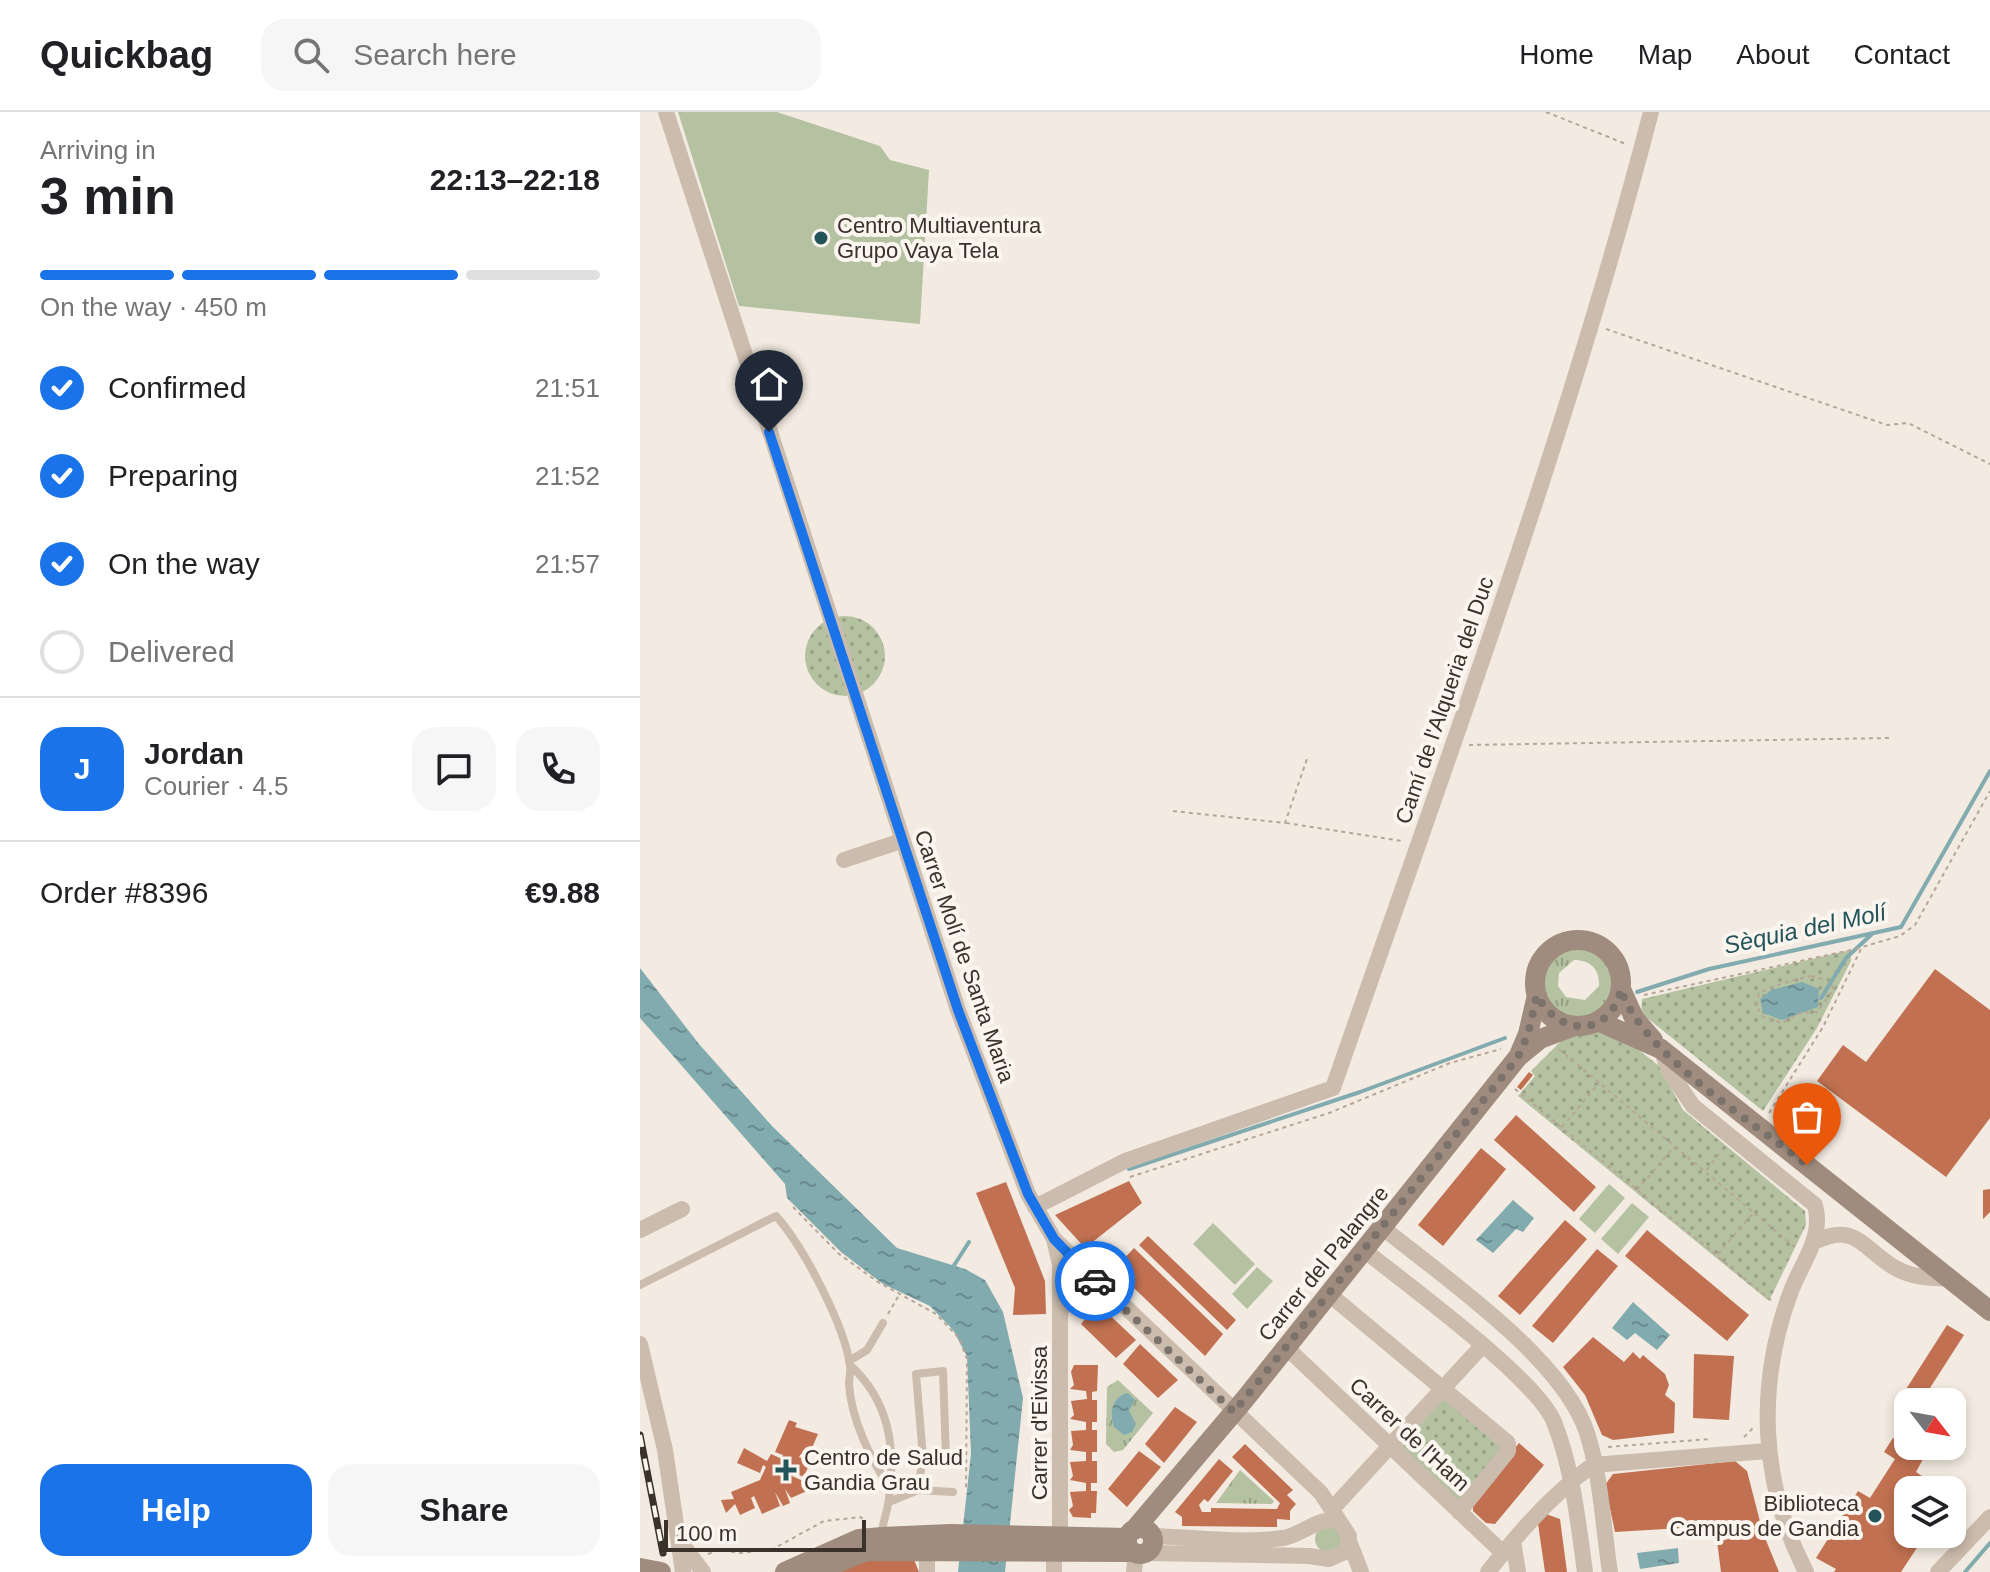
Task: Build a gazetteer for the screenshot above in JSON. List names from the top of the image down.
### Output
{
  "streets": {
    "street": [
      "Camí de l'Alqueria del Duc",
      "Carrer Molí de Santa Maria",
      "Carrer del Palangre",
      "Carrer d'Eivissa",
      "Carrer de l'Ham"
    ]
  },
  "crossings": [
    ["Carrer Molí de Santa Maria", "Carrer d'Eivissa"],
    ["Carrer del Palangre", "Carrer d'Eivissa"],
    ["Carrer del Palangre", "Carrer de l'Ham"]
  ],
  "water": ["Sèquia del Molí"],
  "places": {
    "other": ["Centro Multiaventura Grupo Vaya Tela", "Biblioteca Campus de Gandia"],
    "health": ["Centro de Salud Gandia Grau"]
  },
  "scale_bar": "100 m",
  "north": "bottom right",
  "page": {
    "header": "Quickbag",
    "search": "Search here",
    "nav": [
      "Home",
      "Map",
      "About",
      "Contact"
    ],
    "heading": ["3 min", "Arriving in", "22:13–22:18"],
    "panel": [
      "Jordan",
      "Courier · 4.5",
      "Order #8396",
      "€9.88"
    ],
    "bar": "On the way · 450 m",
    "list": [
      ["Confirmed", "21:51"],
      ["Preparing", "21:52"],
      ["On the way", "21:57"],
      "Delivered"
    ],
    "round": "J",
    "buttons": ["Help", "Share"],
    "scale": "100 m"
  }
}
